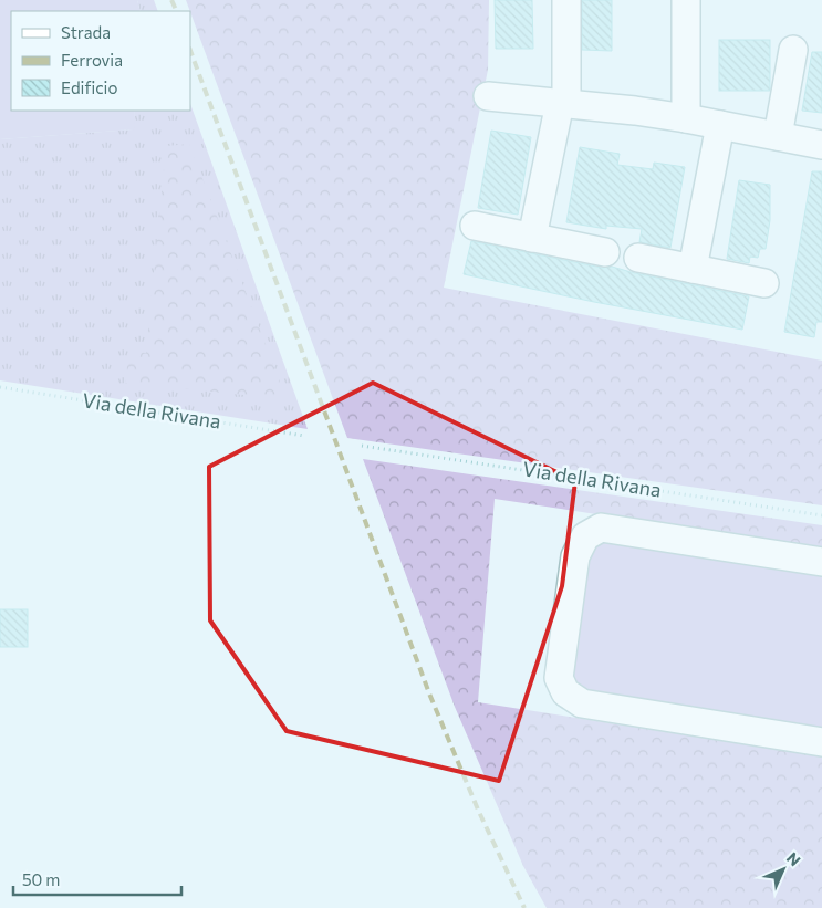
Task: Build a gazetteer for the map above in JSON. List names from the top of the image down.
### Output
{
  "streets": {
    "path": ["Via della Rivana"]
  },
  "legend": ["Strada", "Ferrovia", "Edificio"],
  "scale_bar": "50 m",
  "north": "top right"
}
